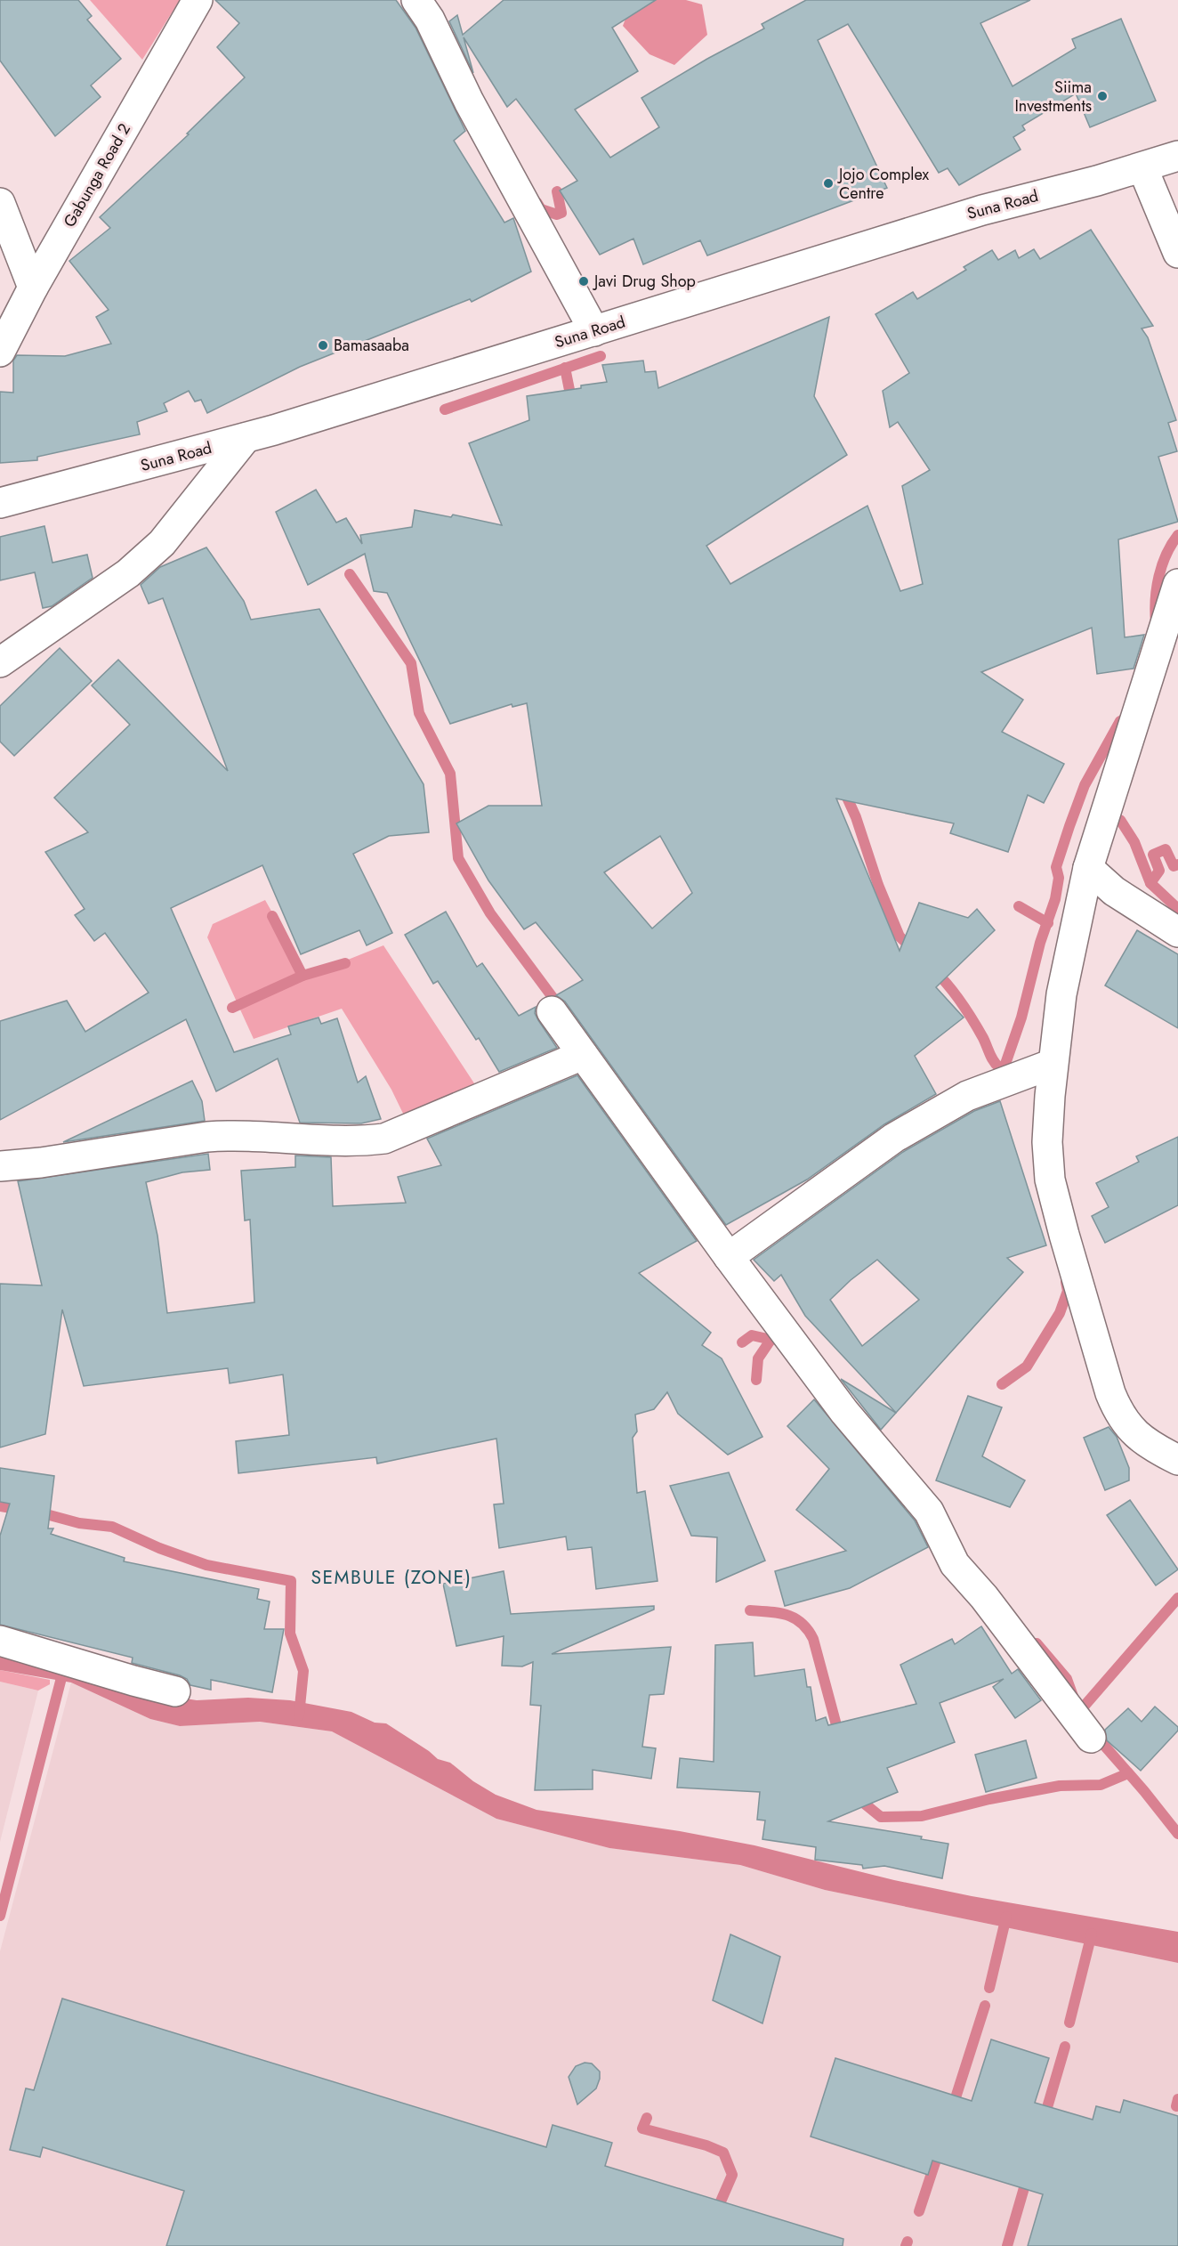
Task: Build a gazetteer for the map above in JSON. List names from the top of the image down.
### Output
{
  "streets": {
    "street": ["Gabunga Road 2", "Suna Road"]
  },
  "districts": ["SEMBULE (ZONE)"],
  "places": [
    "Siima Investments",
    "Jojo Complex Centre",
    "Javi Drug Shop",
    "Bamasaaba"
  ]
}
